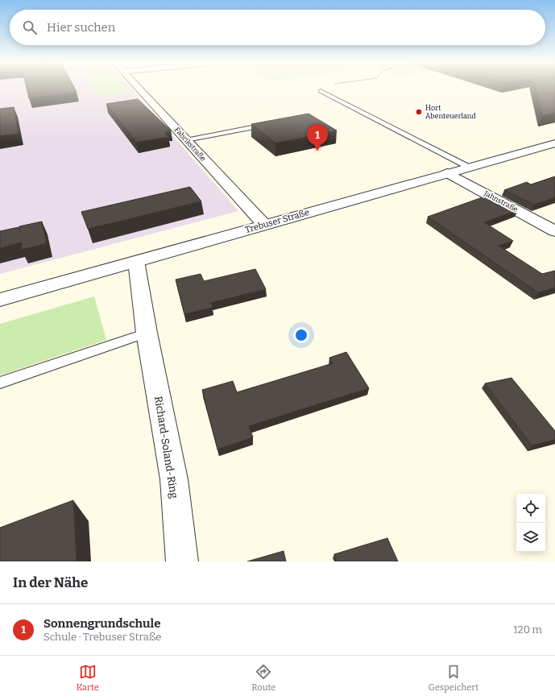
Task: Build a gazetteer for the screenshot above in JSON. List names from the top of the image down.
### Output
{
  "streets": {
    "street": [
      "Fabrikstraße",
      "Jahnstraße",
      "Trebuser Straße",
      "Richard-Soland-Ring"
    ]
  },
  "crossings": [
    ["Fabrikstraße", "Trebuser Straße"],
    ["Jahnstraße", "Trebuser Straße"],
    ["Trebuser Straße", "Richard-Soland-Ring"]
  ],
  "places": ["Hort Abenteuerland"],
  "page": {
    "search": "Hier suchen",
    "pins": "1",
    "heading": "In der Nähe",
    "list": [
      {
        "mark": "1",
        "name": "Sonnengrundschule",
        "note": "Schule · Trebuser Straße",
        "value": "120 m"
      }
    ],
    "nav": ["Karte", "Route", "Gespeichert"]
  }
}
